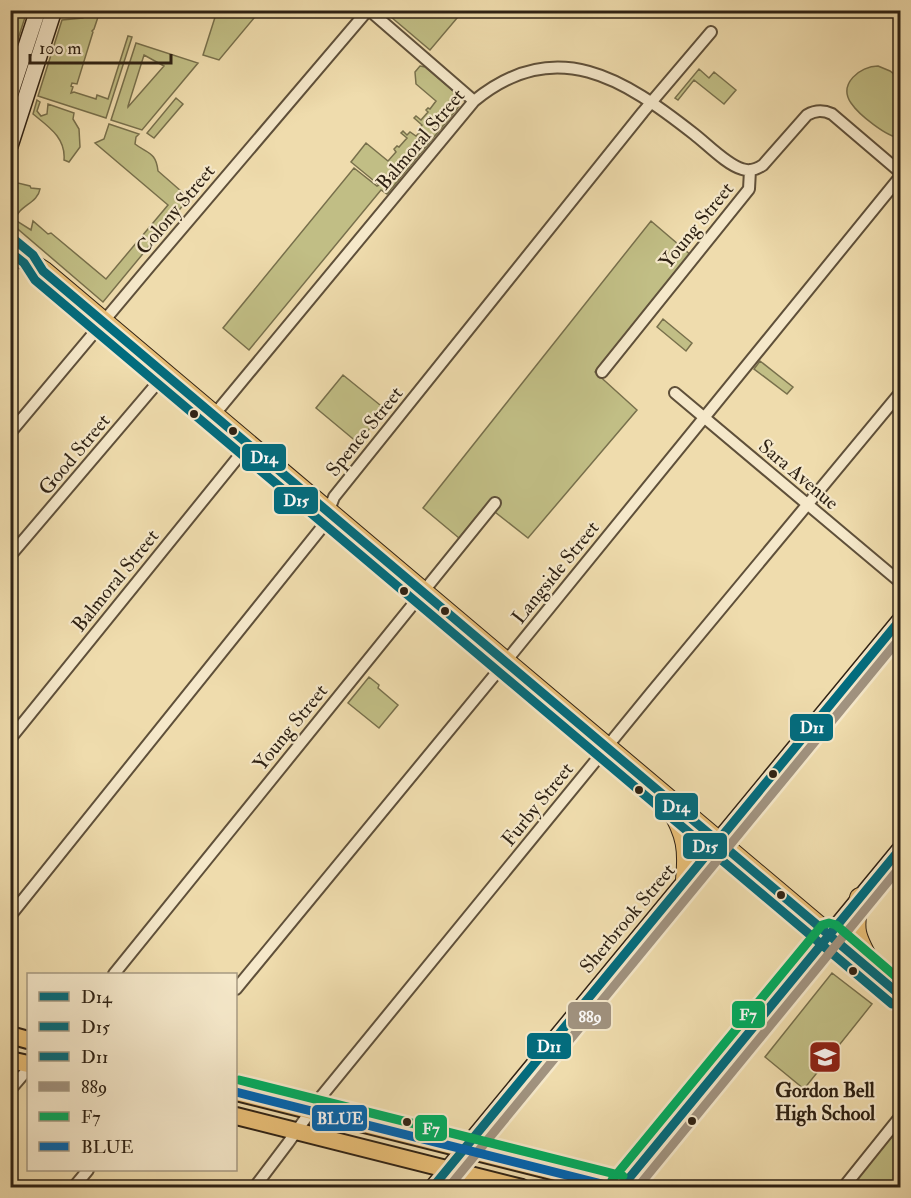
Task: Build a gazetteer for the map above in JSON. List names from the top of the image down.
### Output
{
  "streets": {
    "main road": ["Sherbrook Street"],
    "street": [
      "Balmoral Street",
      "Colony Street",
      "Young Street",
      "Spence Street",
      "Good Street",
      "Sara Avenue",
      "Langside Street",
      "Furby Street"
    ]
  },
  "crossings": [
    ["Balmoral Street", "Young Street"],
    ["Balmoral Street", "Spence Street"],
    ["Sara Avenue", "Langside Street"],
    ["Sara Avenue", "Furby Street"]
  ],
  "places": {
    "school or university": ["Gordon Bell High School"]
  },
  "lines": [
    "transit line D14",
    "transit line D15",
    "transit line D11",
    "transit line 889",
    "transit line F7",
    "transit line BLUE"
  ],
  "legend": [
    "D14",
    "D15",
    "D11",
    "889",
    "F7",
    "BLUE"
  ],
  "scale_bar": "100 m"
}
